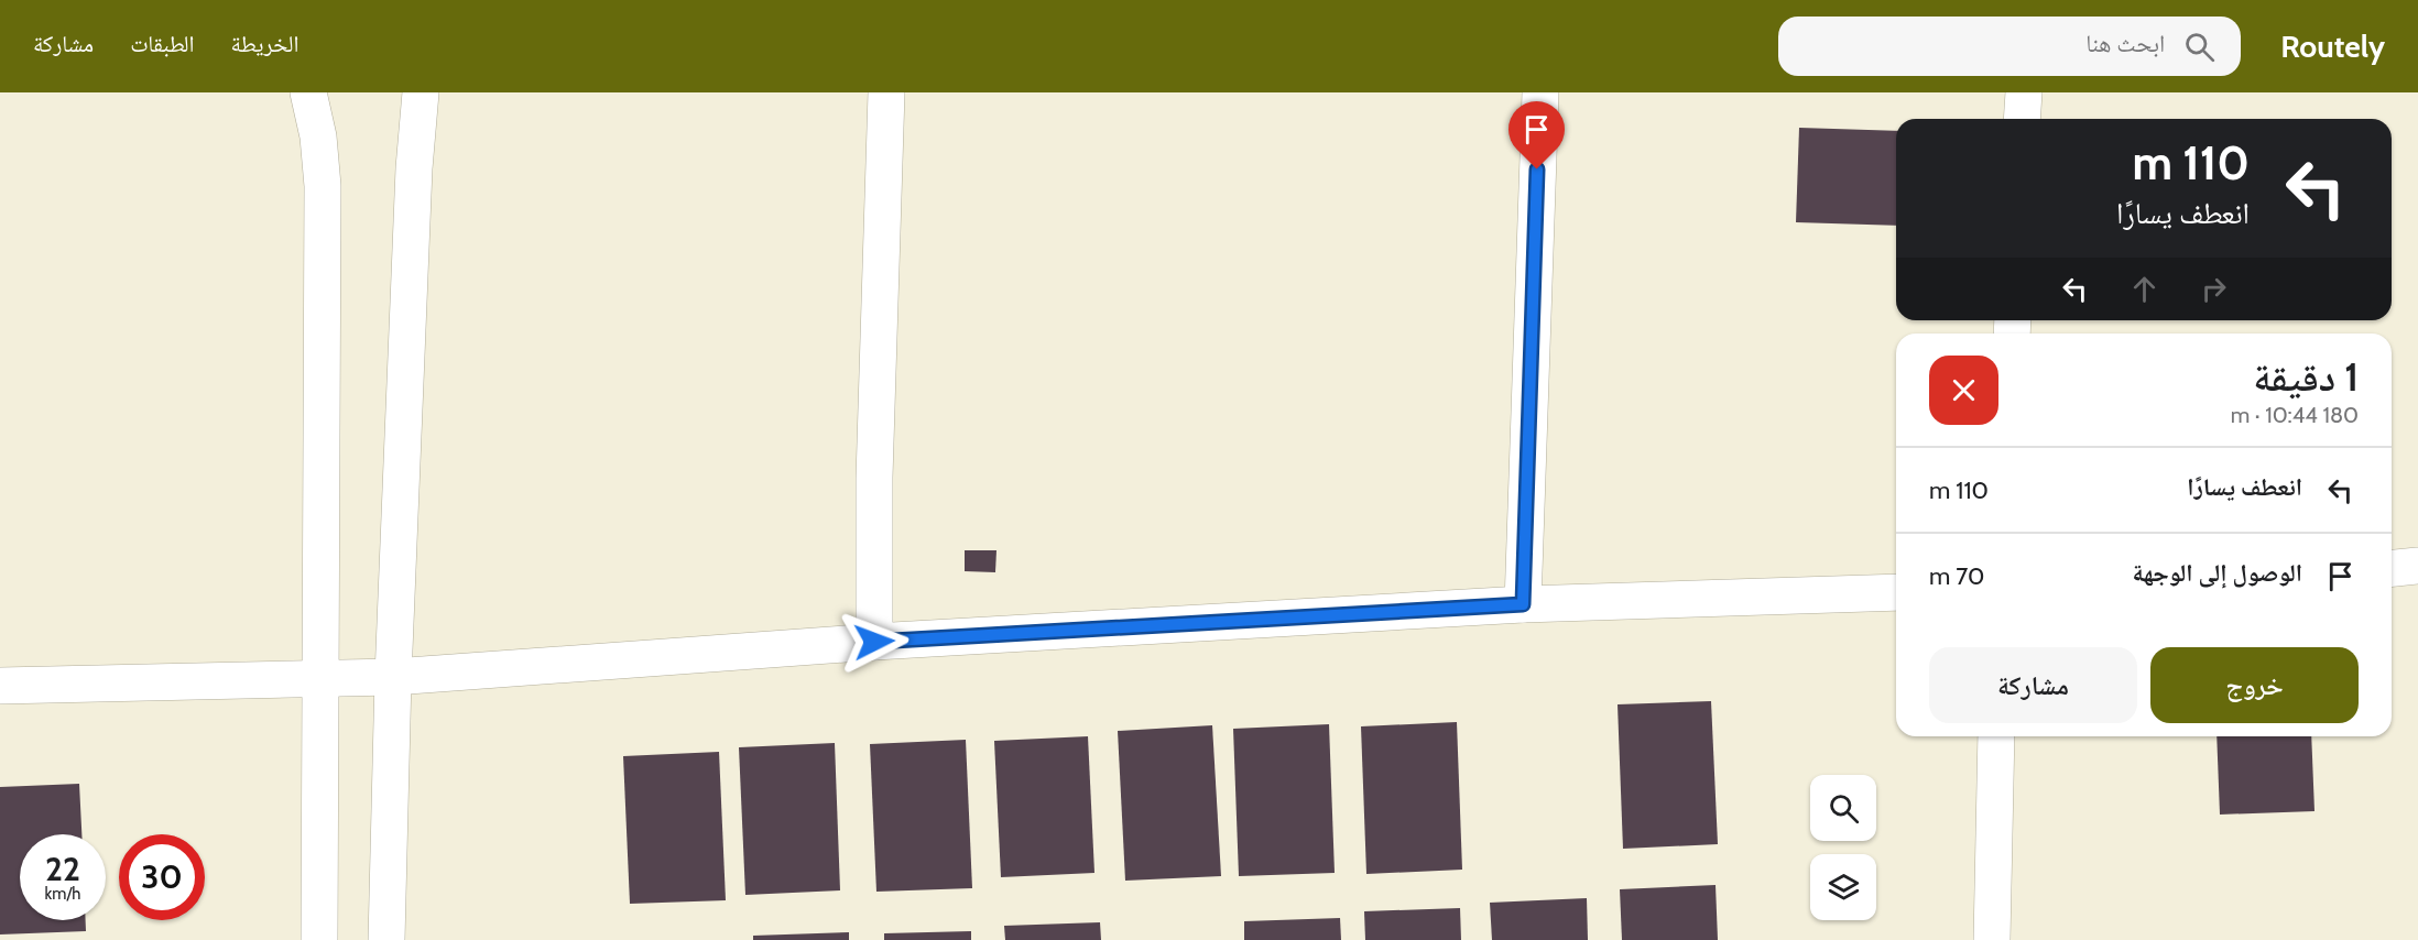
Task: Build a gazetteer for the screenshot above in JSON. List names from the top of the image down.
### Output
{
  "page": {
    "header": "Routely",
    "search": "ابحث هنا",
    "nav": ["الخريطة", "الطبقات", "مشاركة"],
    "turn": ["110 m", "انعطف يسارًا"],
    "heading": ["1 دقيقة", "180 m · 10:44"],
    "list": [
      {
        "name": "انعطف يسارًا",
        "value": "110 m"
      },
      {
        "name": "الوصول إلى الوجهة",
        "value": "70 m"
      }
    ],
    "buttons": ["خروج", "مشاركة"],
    "speed": "22 km/h",
    "limit": "30"
  }
}
